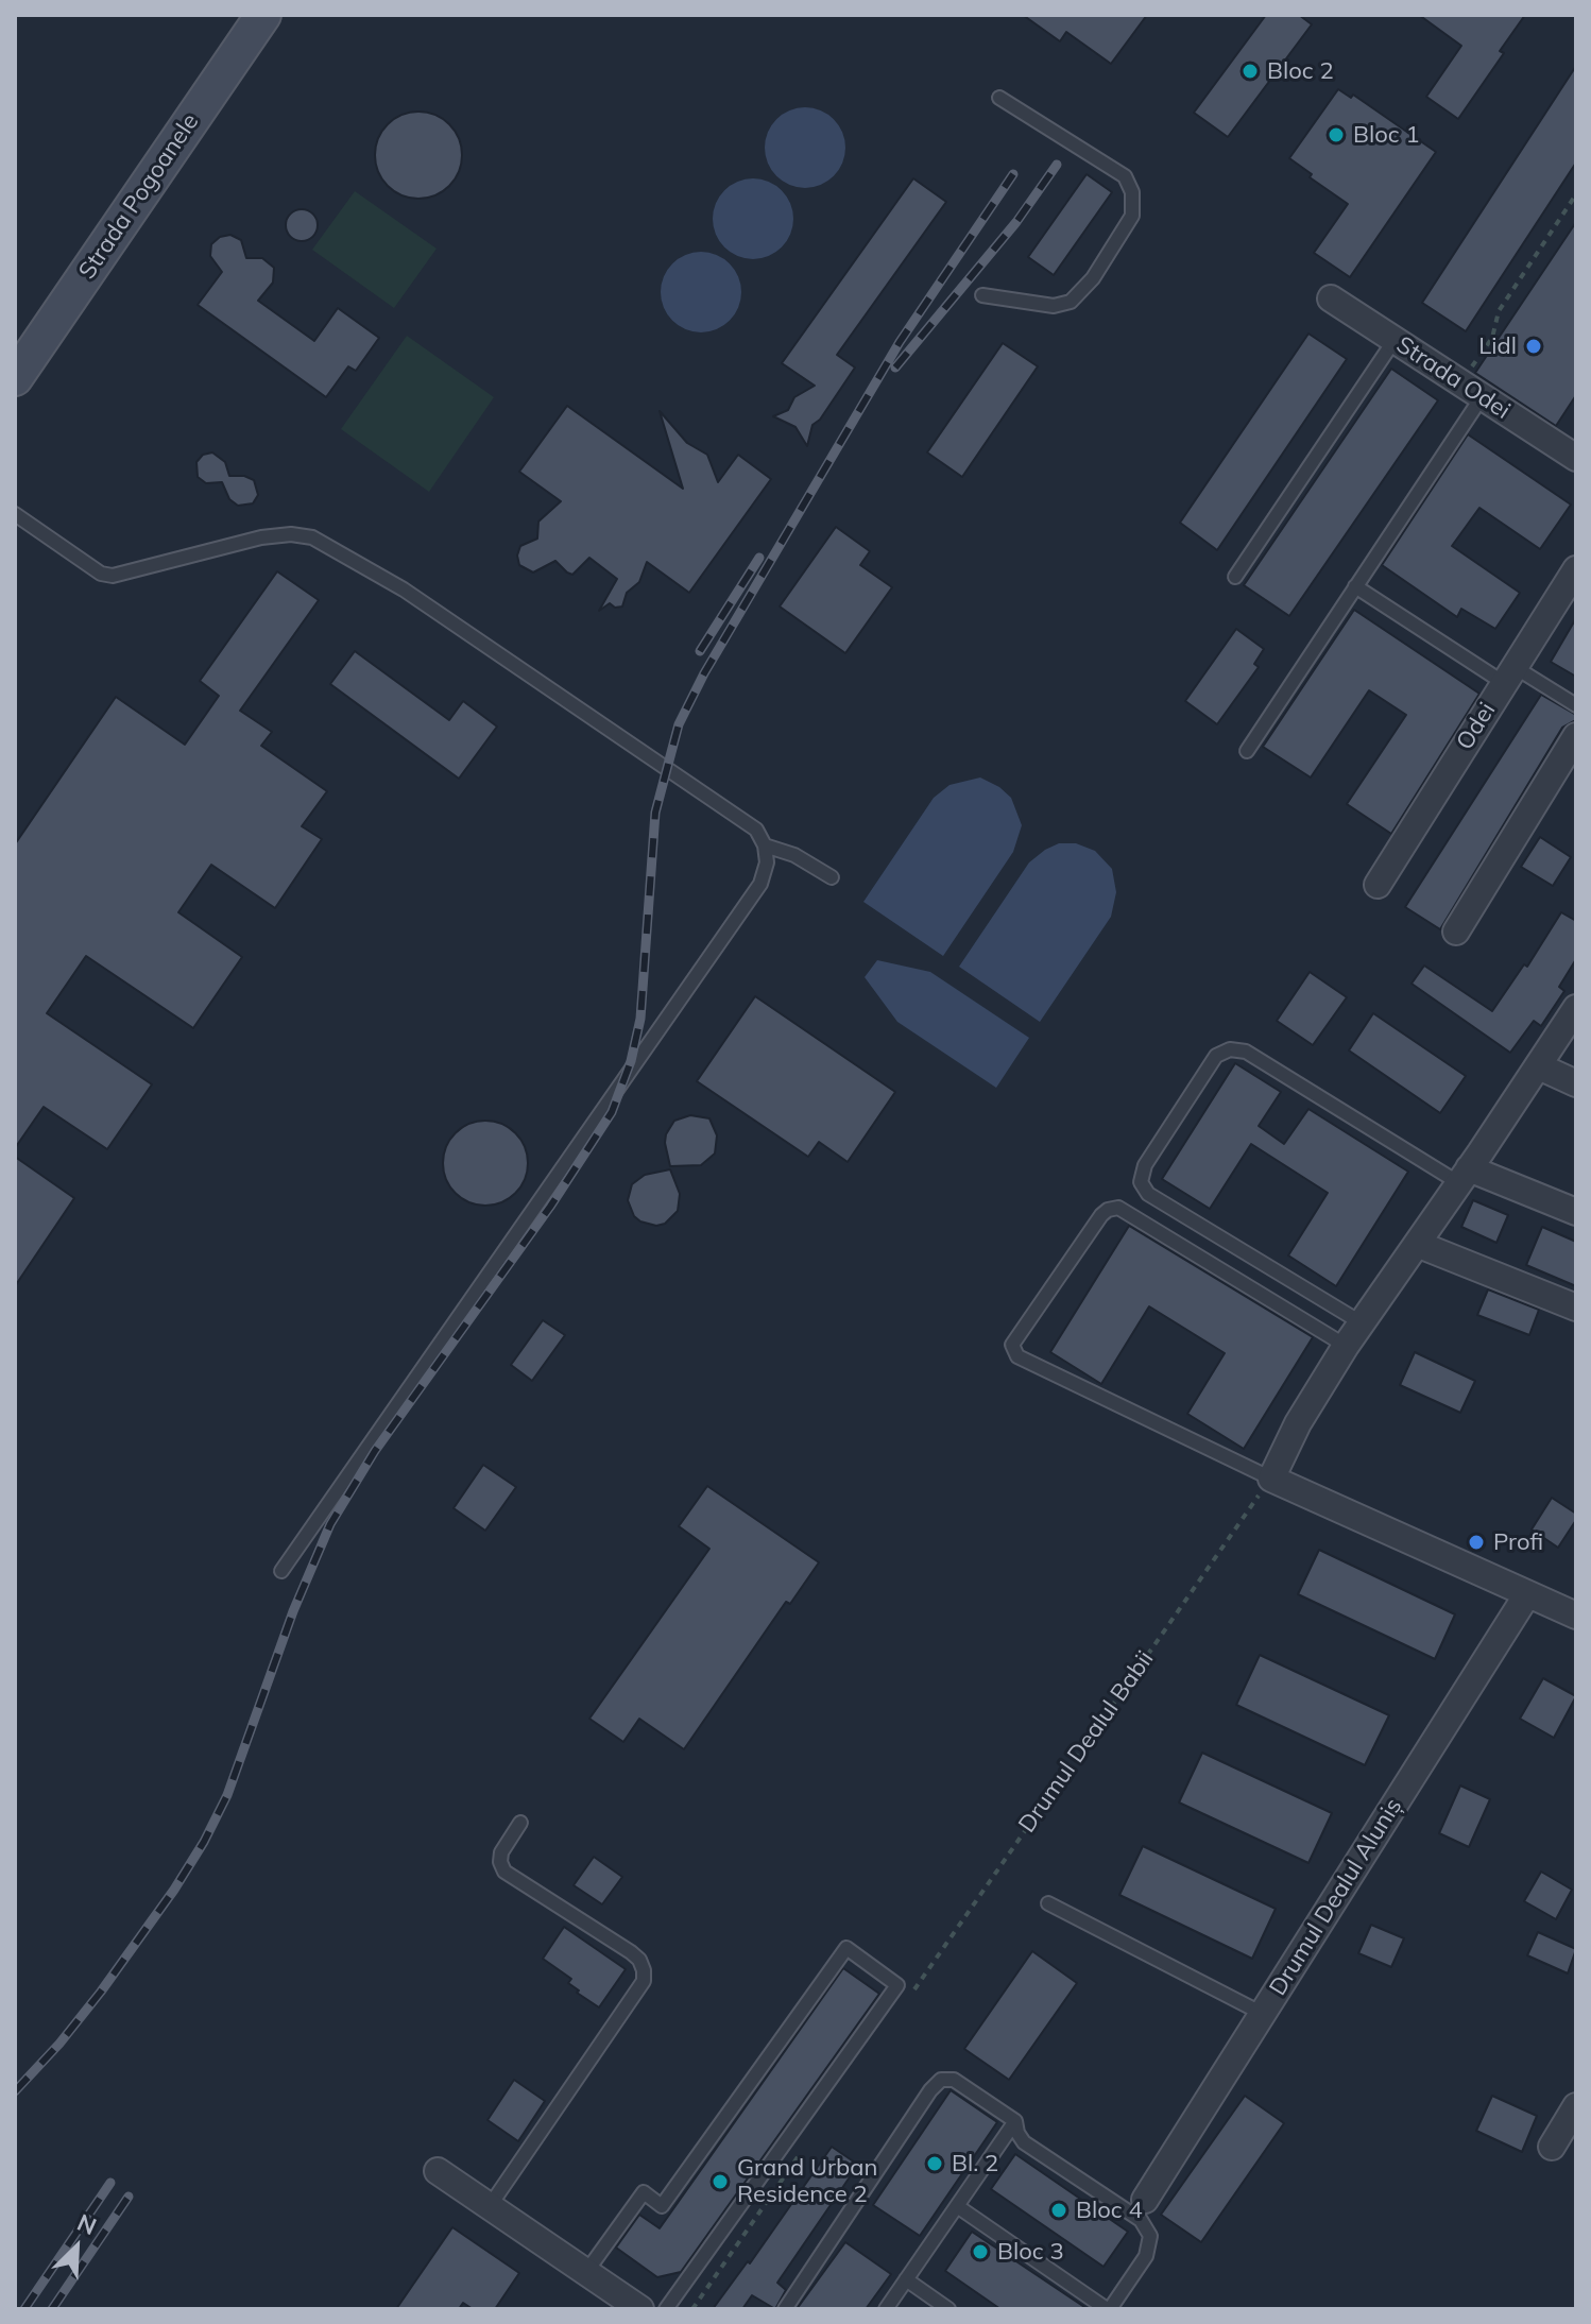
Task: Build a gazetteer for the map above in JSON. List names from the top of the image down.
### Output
{
  "streets": {
    "street": [
      "Strada Pogoanele",
      "Strada Odei",
      "Odei",
      "Drumul Dealul Aluniș"
    ],
    "path": ["Drumul Dealul Babii"]
  },
  "places": [
    "Bloc 2",
    "Bloc 1",
    "Lidl",
    "Profi",
    "Bl. 2",
    "Grand Urban Residence 2",
    "Bloc 4",
    "Bloc 3"
  ],
  "north": "top right"
}
